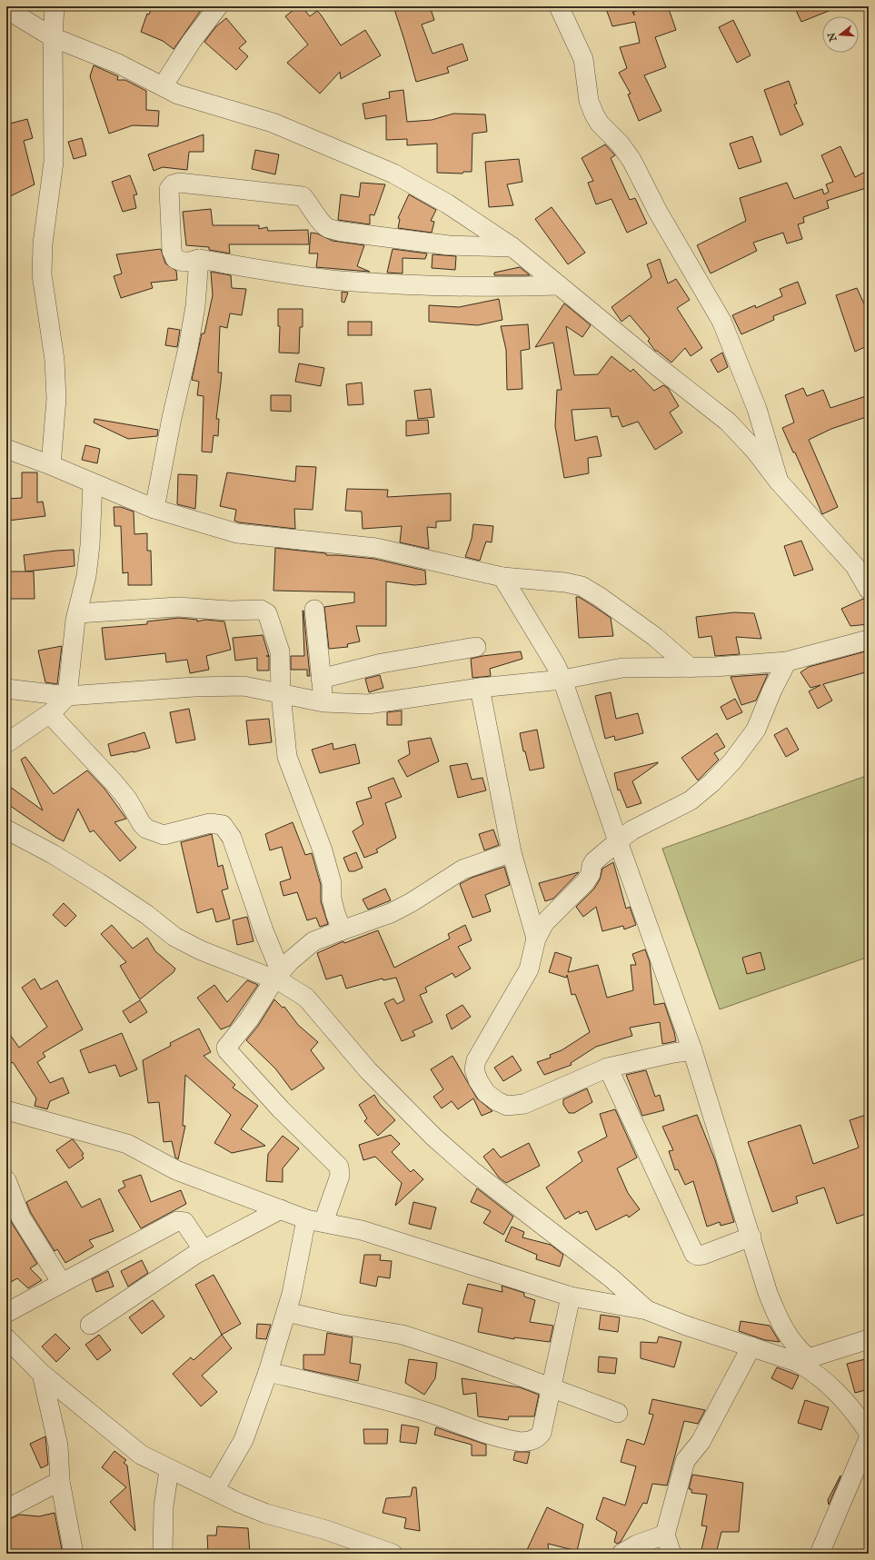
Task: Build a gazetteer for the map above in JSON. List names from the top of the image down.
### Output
{
  "north": "left"
}
